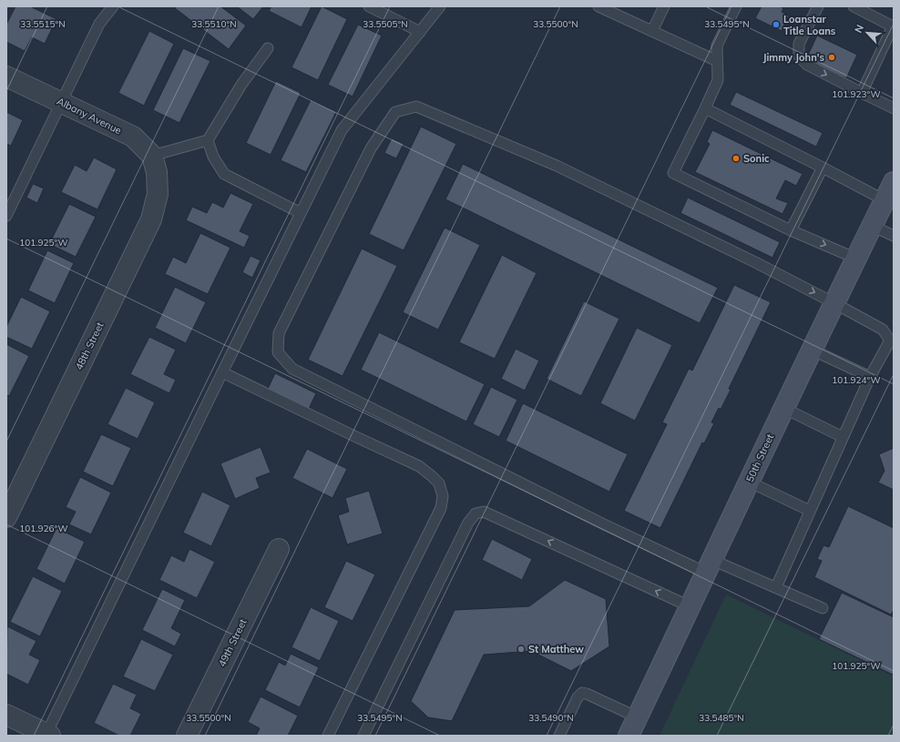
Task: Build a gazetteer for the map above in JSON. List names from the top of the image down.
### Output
{
  "streets": {
    "main road": ["50th Street"],
    "street": ["Albany Avenue", "48th Street", "49th Street"]
  },
  "crossings": [
    ["Albany Avenue", "48th Street"]
  ],
  "places": [
    "Loanstar Title Loans",
    "Jimmy John's",
    "Sonic",
    "St Matthew"
  ],
  "north": "top left",
  "coordinates": [
    "33.5515°N",
    "33.5510°N",
    "33.5505°N",
    "33.5500°N",
    "33.5495°N",
    "101.923°W",
    "101.925°W",
    "101.924°W",
    "101.926°W",
    "33.5490°N",
    "33.5485°N"
  ]
}
